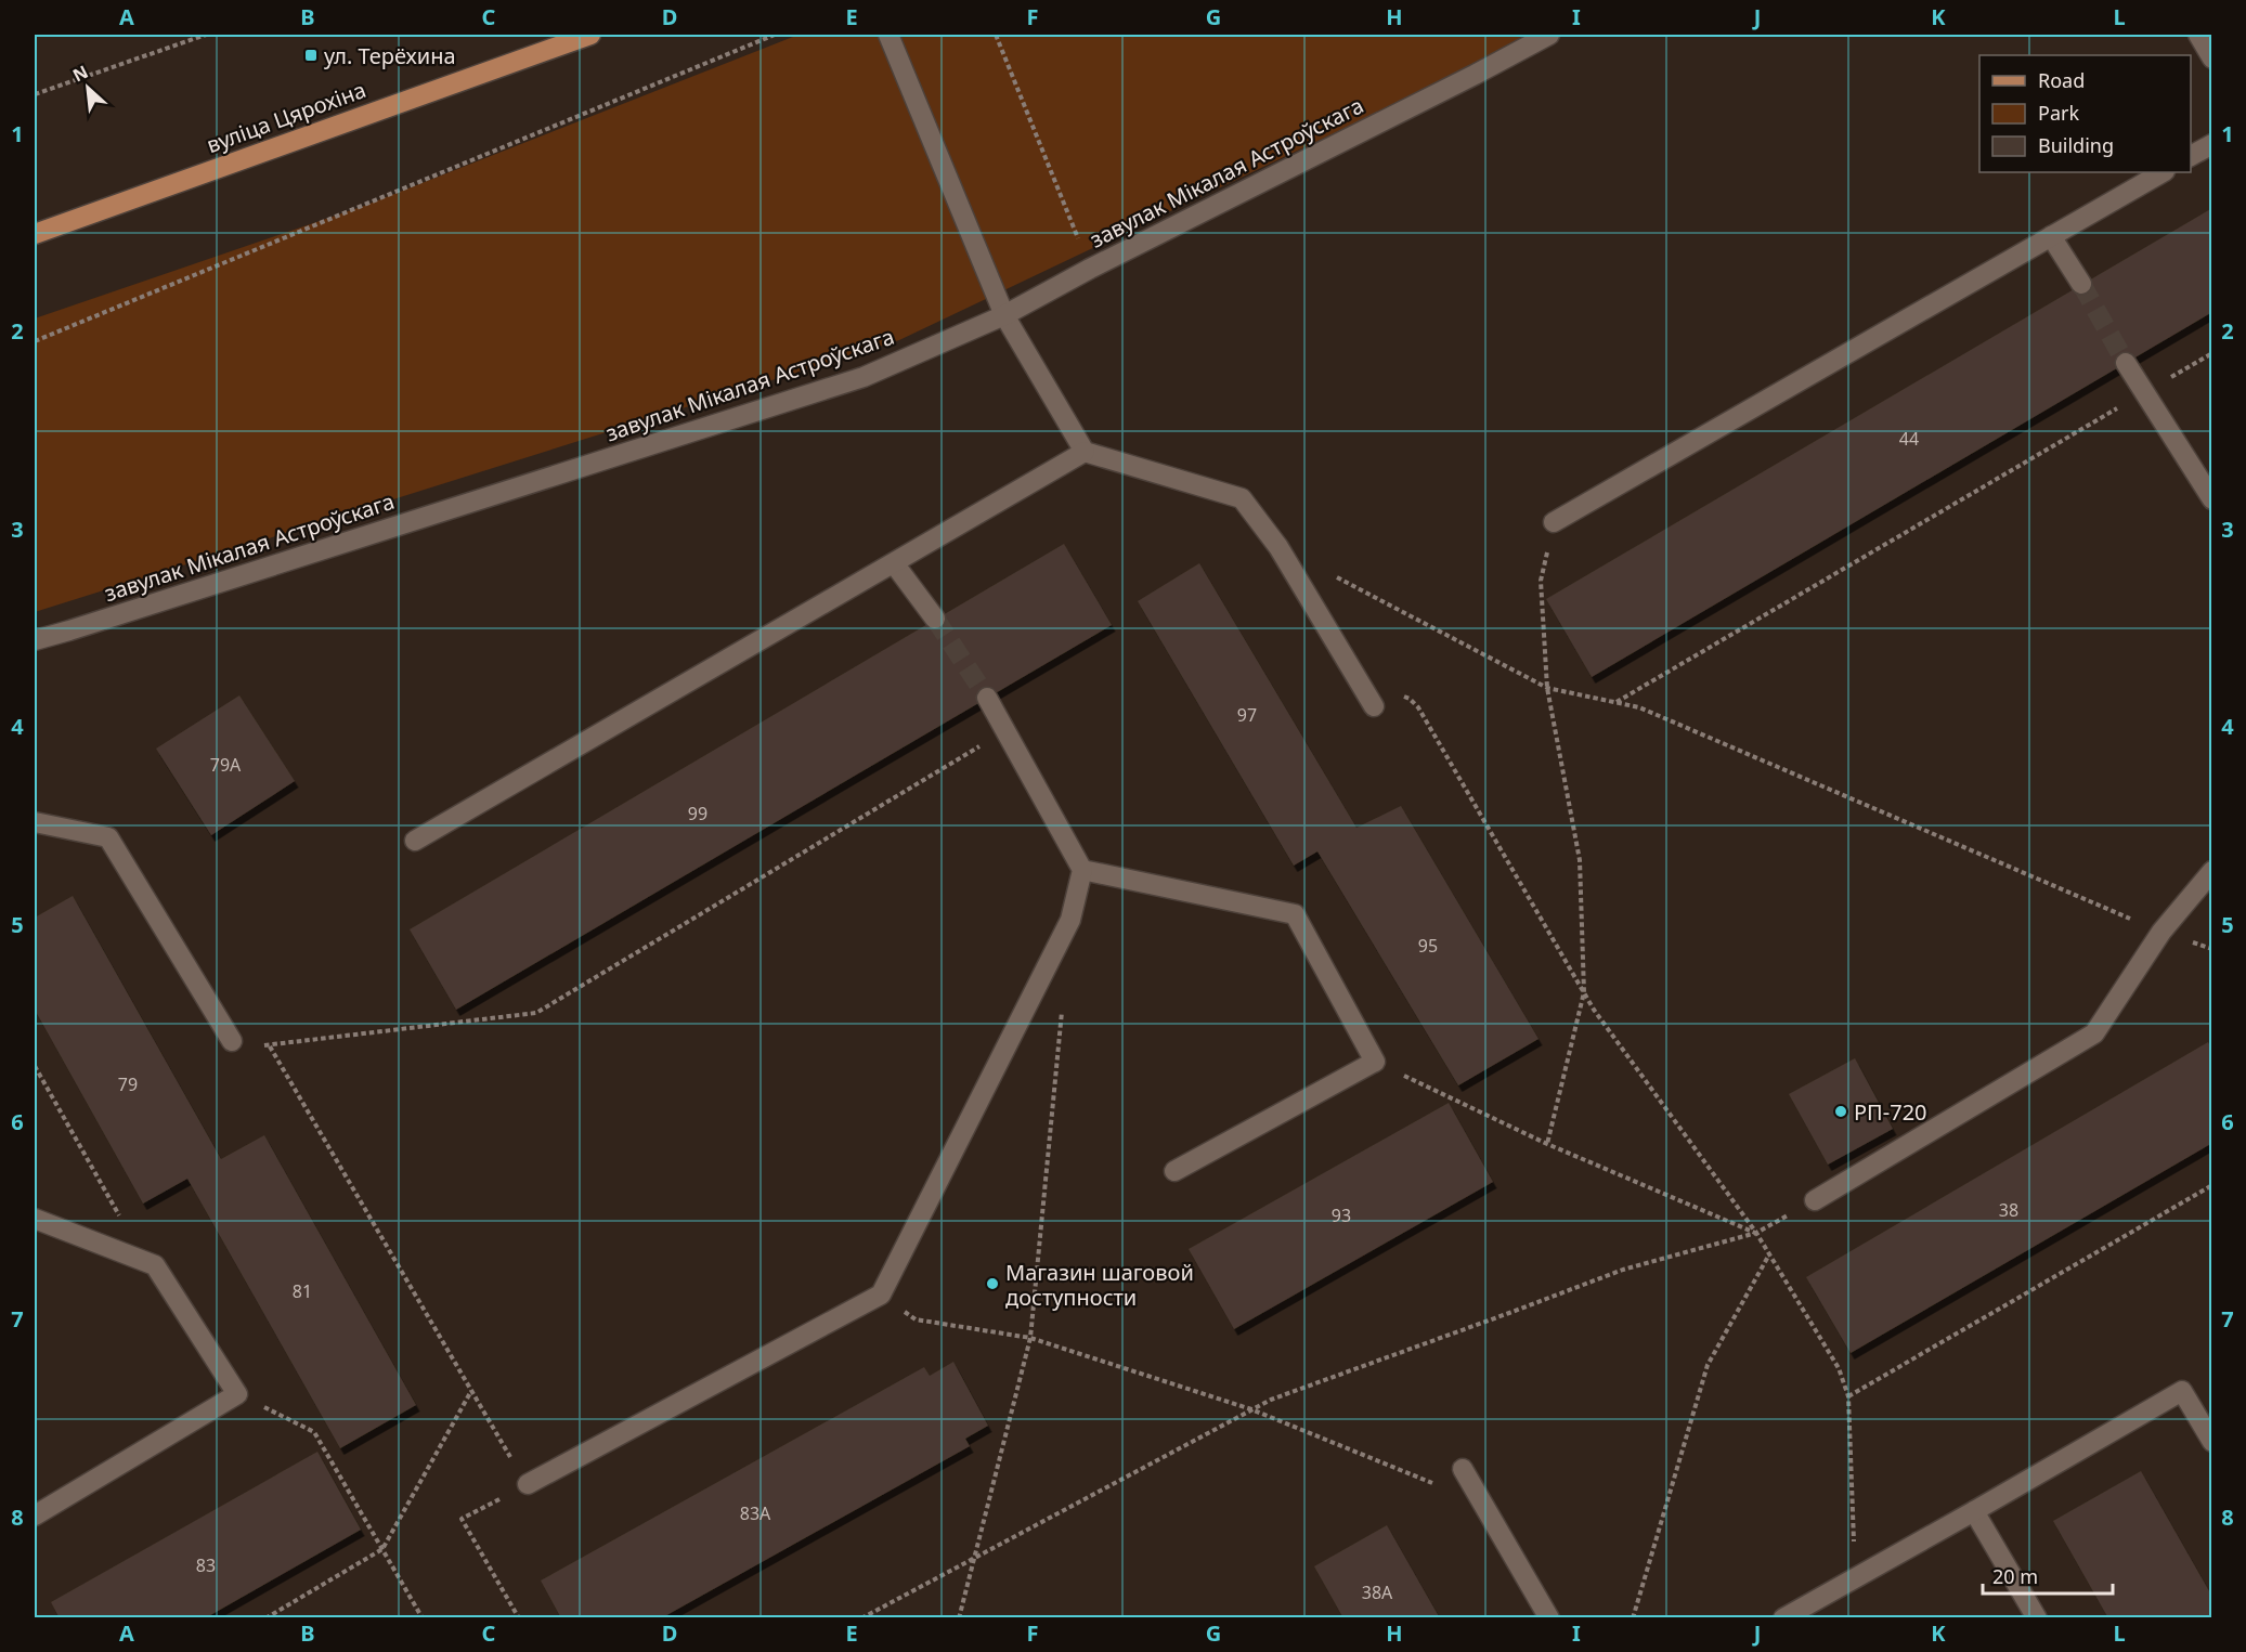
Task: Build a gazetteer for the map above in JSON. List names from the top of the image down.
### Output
{
  "streets": {
    "main road": ["вуліца Цярохіна"],
    "street": ["завулак Мікалая Астроўскага"]
  },
  "places": {
    "transit": ["ул. Терёхина"],
    "other": ["РП-720", "Магазин шаговой доступности"]
  },
  "house_numbers": [
    "44",
    "97",
    "79А",
    "99",
    "95",
    "79",
    "38",
    "93",
    "81",
    "83А",
    "83",
    "38А"
  ],
  "legend": ["Road", "Park", "Building"],
  "scale_bar": "20 m",
  "north": "top left",
  "grid": {
    "columns": [
      "A",
      "B",
      "C",
      "D",
      "E",
      "F",
      "G",
      "H",
      "I",
      "J",
      "K",
      "L"
    ],
    "rows": [
      "1",
      "2",
      "3",
      "4",
      "5",
      "6",
      "7",
      "8"
    ]
  }
}
